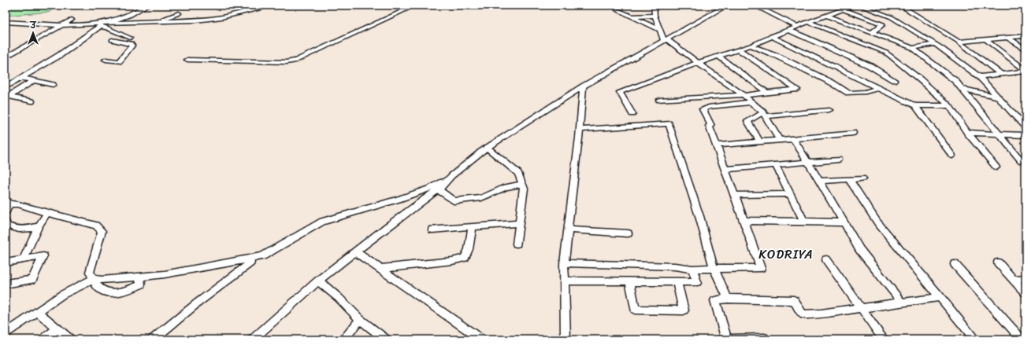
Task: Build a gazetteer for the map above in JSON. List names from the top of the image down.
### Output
{
  "districts": ["KODRIYA"],
  "north": "top"
}
